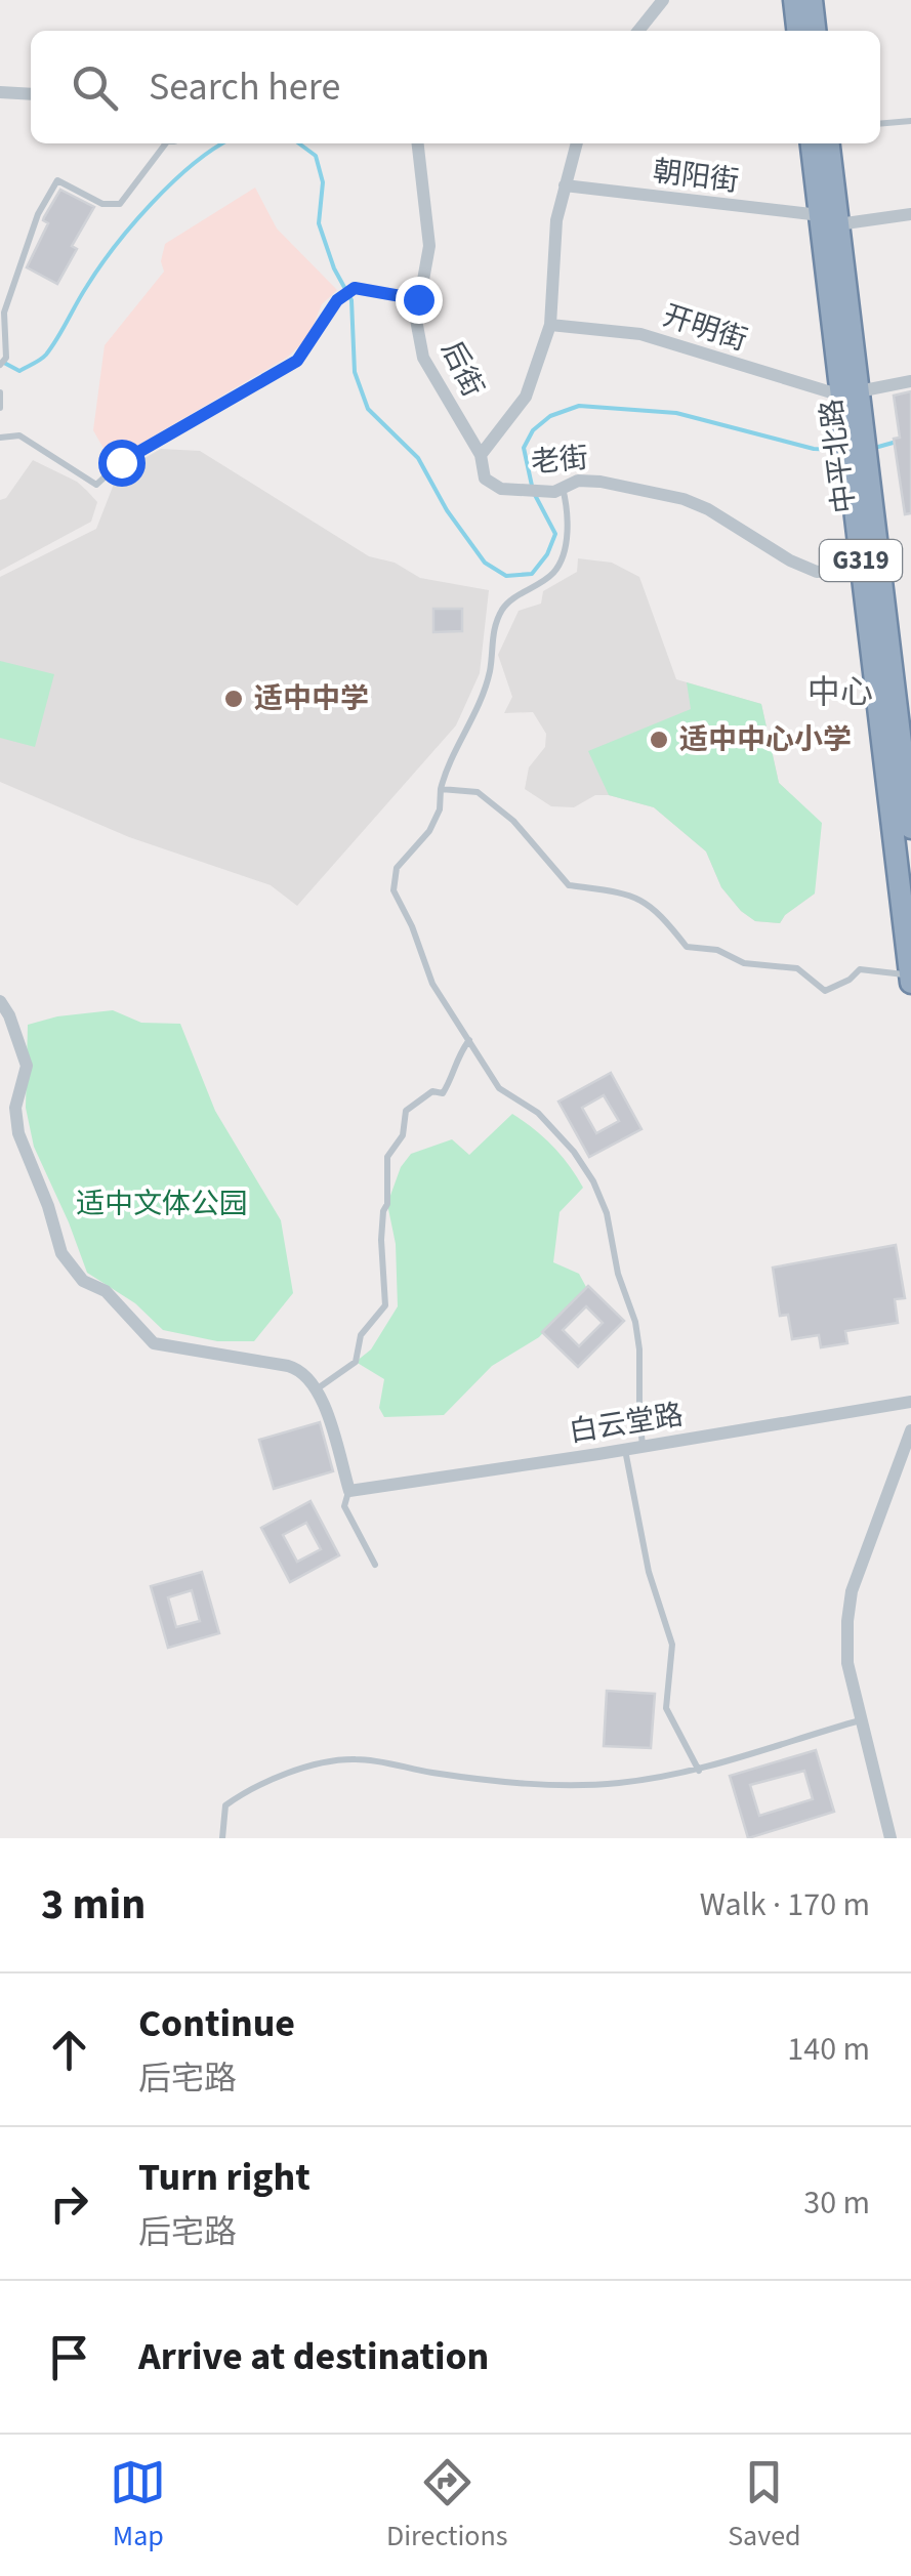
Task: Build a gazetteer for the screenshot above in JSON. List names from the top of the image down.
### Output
{
  "streets": {
    "highway": ["中平北路", "G319"],
    "street": [
      "朝阳街",
      "开明街",
      "后街",
      "老街",
      "白云堂路"
    ]
  },
  "crossings": [
    ["朝阳街", "老街"],
    ["朝阳街", "G319"],
    ["开明街", "中平北路"],
    ["开明街", "老街"],
    ["开明街", "G319"],
    ["后街", "老街"],
    ["中平北路", "G319"],
    ["老街", "G319"]
  ],
  "districts": ["中心"],
  "parks": ["适中文体公园"],
  "places": ["适中中学", "适中中心小学"],
  "page": {
    "search": "Search here",
    "heading": ["3 min", "Walk · 170 m"],
    "list": [
      ["Continue", "后宅路", "140 m"],
      ["Turn right", "后宅路", "30 m"],
      "Arrive at destination"
    ],
    "nav": ["Map", "Directions", "Saved"]
  }
}
